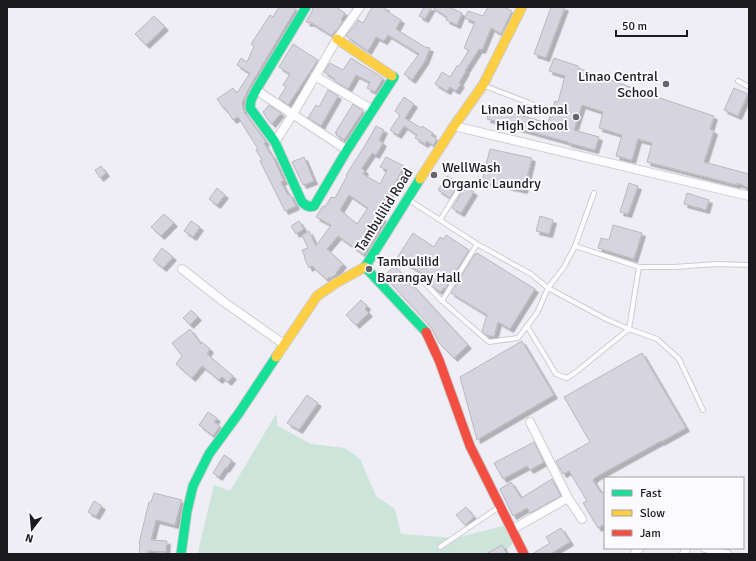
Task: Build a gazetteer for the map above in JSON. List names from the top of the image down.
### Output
{
  "streets": {
    "street": ["Tambulilid Road"]
  },
  "places": [
    "Linao Central School",
    "Linao National High School",
    "WellWash Organic Laundry",
    "Tambulilid Barangay Hall"
  ],
  "legend": ["Fast", "Slow", "Jam"],
  "scale_bar": "50 m",
  "north": "bottom"
}
